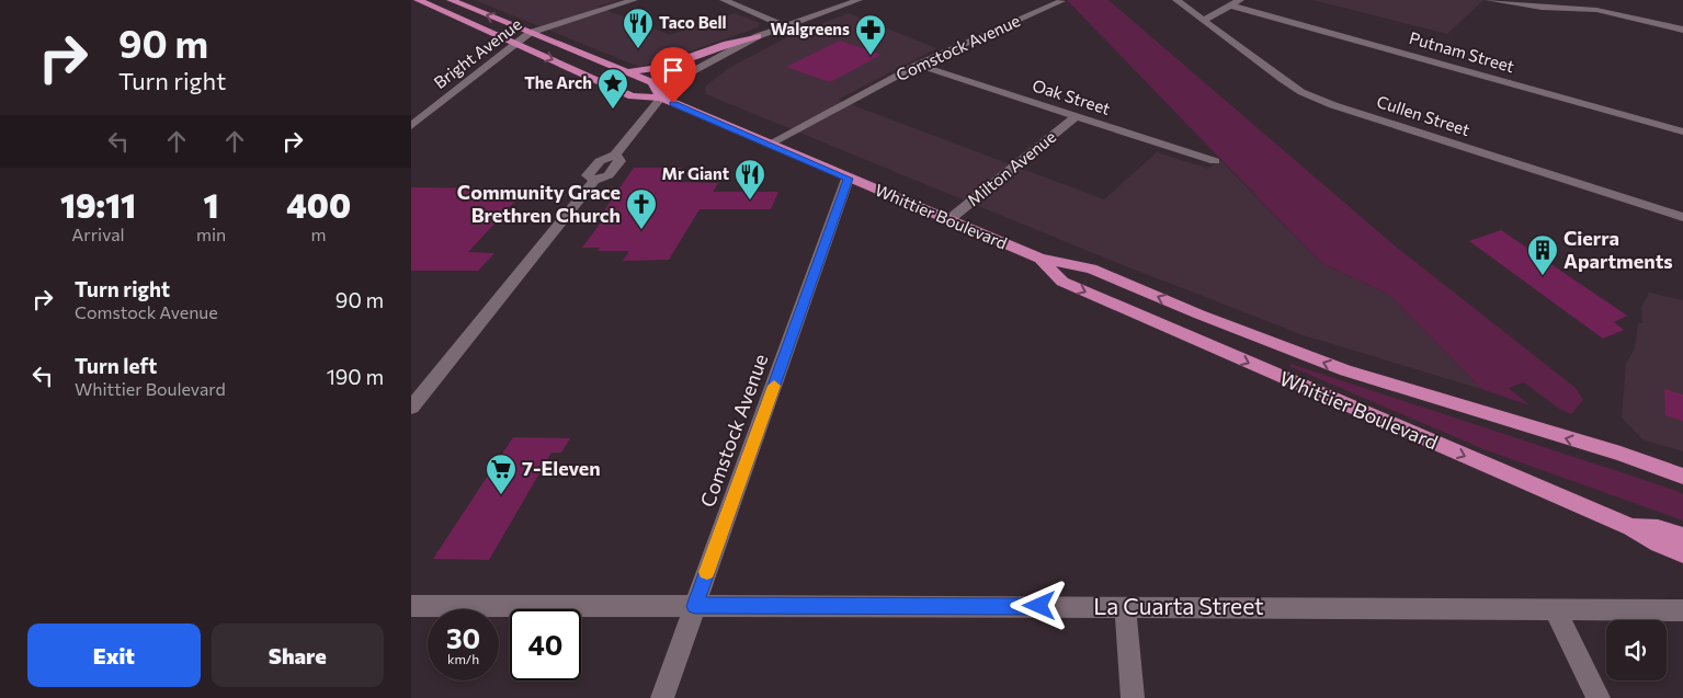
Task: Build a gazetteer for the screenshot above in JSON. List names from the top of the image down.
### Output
{
  "streets": {
    "main road": ["Whittier Boulevard"],
    "street": [
      "Comstock Avenue",
      "Putnam Street",
      "Bright Avenue",
      "Oak Street",
      "Cullen Street",
      "Milton Avenue",
      "La Cuarta Street"
    ]
  },
  "crossings": [
    ["Comstock Avenue", "Oak Street"],
    ["Comstock Avenue", "Whittier Boulevard"],
    ["Comstock Avenue", "La Cuarta Street"],
    ["Bright Avenue", "Whittier Boulevard"],
    ["Oak Street", "Milton Avenue"],
    ["Milton Avenue", "Whittier Boulevard"]
  ],
  "places": {
    "restaurant": ["Taco Bell", "Mr Giant"],
    "pharmacy": ["Walgreens"],
    "place": ["The Arch"],
    "church": ["Community Grace Brethren Church"],
    "building": ["Cierra Apartments"],
    "supermarket": ["7-Eleven"]
  },
  "page": {
    "turn": ["90 m", "Turn right"],
    "eta": [
      "19:11",
      "Arrival",
      "1",
      "min",
      "400",
      "m"
    ],
    "list": [
      {
        "name": "Turn right",
        "note": "Comstock Avenue",
        "value": "90 m"
      },
      {
        "name": "Turn left",
        "note": "Whittier Boulevard",
        "value": "190 m"
      }
    ],
    "speed": "30 km/h",
    "limit": "40",
    "buttons": ["Exit", "Share"]
  }
}
